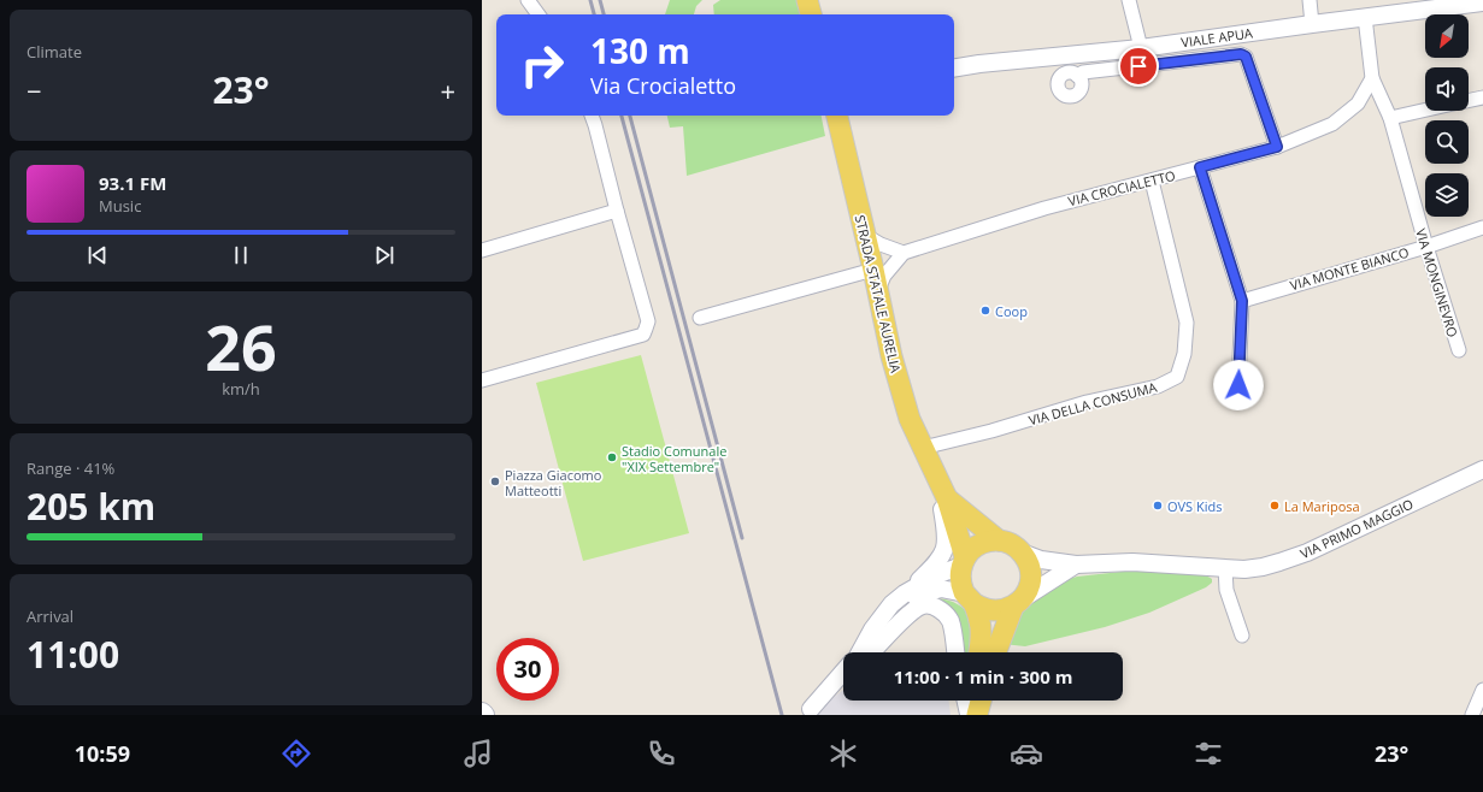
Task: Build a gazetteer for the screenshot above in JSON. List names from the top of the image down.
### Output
{
  "streets": {
    "main road": ["STRADA STATALE AURELIA"],
    "street": [
      "VIALE APUA",
      "VIA CROCIALETTO",
      "VIA MONTE BIANCO",
      "VIA MONGINEVRO",
      "VIA DELLA CONSUMA",
      "VIA PRIMO MAGGIO"
    ]
  },
  "crossings": [
    ["VIA CROCIALETTO", "VIA MONGINEVRO"],
    ["VIA CROCIALETTO", "VIA DELLA CONSUMA"],
    ["VIA MONTE BIANCO", "VIA MONGINEVRO"],
    ["STRADA STATALE AURELIA", "VIA DELLA CONSUMA"],
    ["STRADA STATALE AURELIA", "VIA PRIMO MAGGIO"]
  ],
  "places": [
    "Coop",
    "Stadio Comunale \"XIX Settembre\"",
    "Piazza Giacomo Matteotti",
    "OVS Kids",
    "La Mariposa"
  ],
  "north": "bottom left",
  "page": {
    "tile": [
      "Climate",
      ["26", "km/h"],
      ["Range · 41%", "205 km"],
      ["Arrival", "11:00"]
    ],
    "turn": ["130 m", "Via Crocialetto"],
    "heat": ["−", "23°", "+"],
    "song": ["93.1 FM", "Music"],
    "limit": "30",
    "trip": "11:00 · 1 min · 300 m",
    "tabs": ["10:59", "23°"]
  }
}
